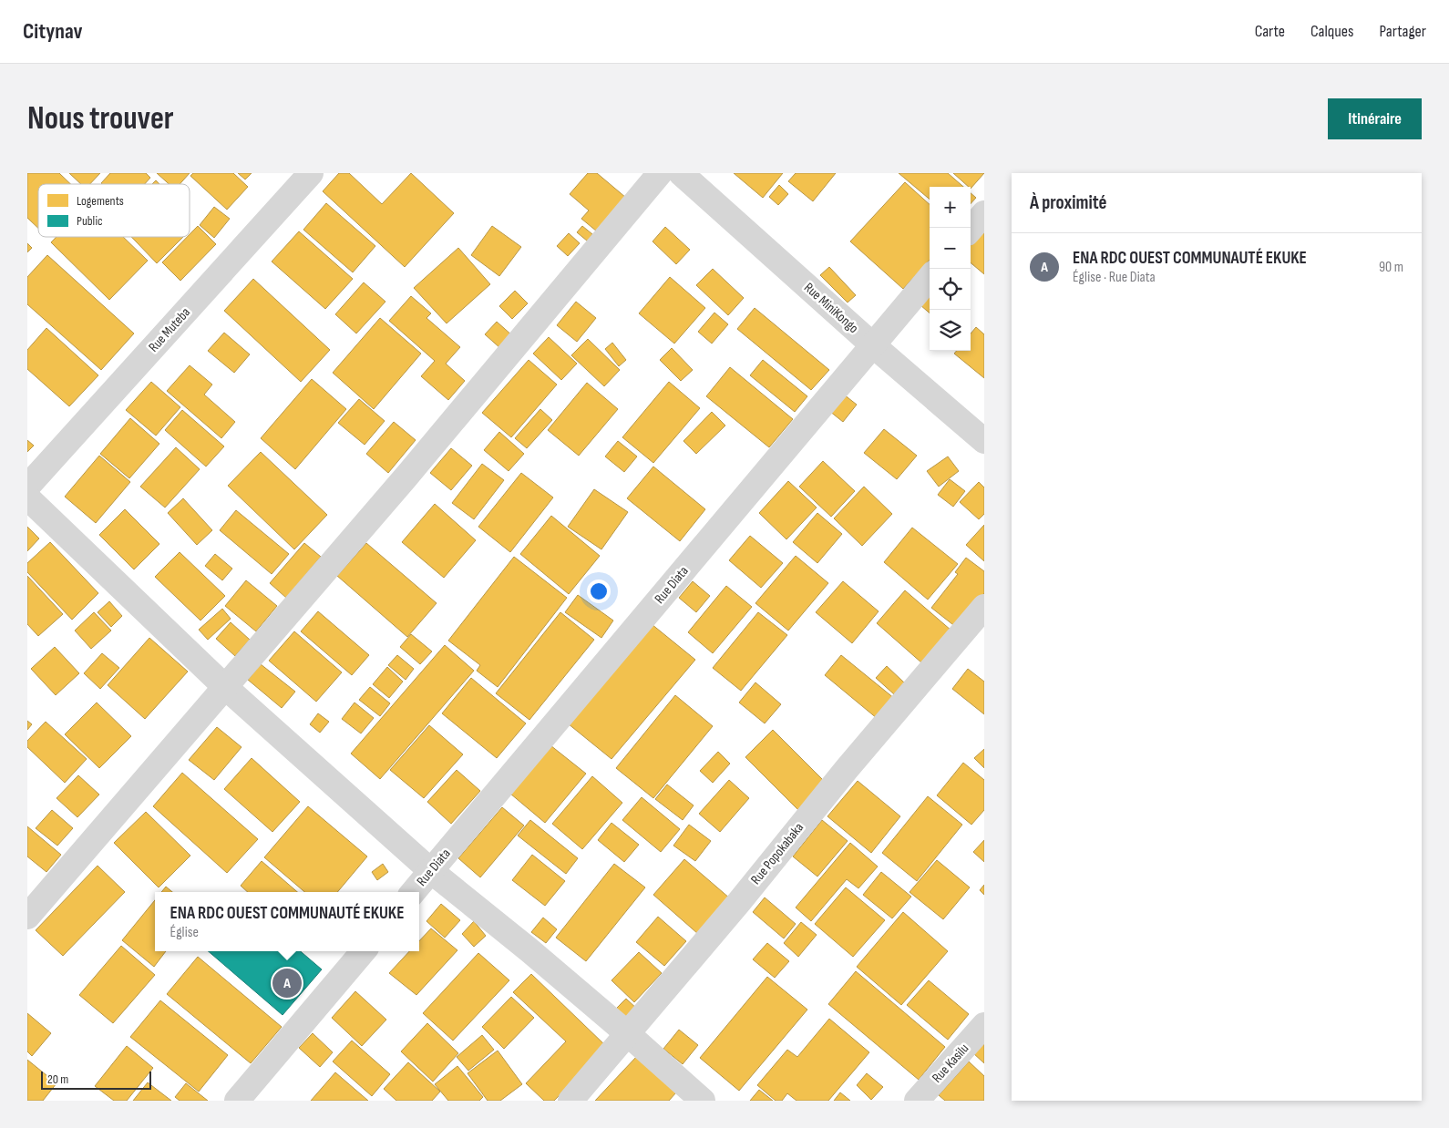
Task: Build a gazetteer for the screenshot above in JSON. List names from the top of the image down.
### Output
{
  "streets": {
    "street": [
      "Rue MiniKongo",
      "Rue Muteba",
      "Rue Diata",
      "Rue Popokabaka",
      "Rue Kasilu"
    ]
  },
  "crossings": [
    ["Rue MiniKongo", "Rue Diata"]
  ],
  "legend": ["Logements", "Public"],
  "scale_bar": "20 m",
  "page": {
    "header": "Citynav",
    "nav": ["Carte", "Calques", "Partager"],
    "buttons": "Itinéraire",
    "title": "Nous trouver",
    "heading": "À proximité",
    "map_buttons": ["+", "−"],
    "list": [
      {
        "mark": "A",
        "name": "ENA RDC OUEST COMMUNAUTÉ EKUKE",
        "note": "Église · Rue Diata",
        "value": "90 m"
      }
    ],
    "popup": ["ENA RDC OUEST COMMUNAUTÉ EKUKE", "Église"],
    "pins": "A",
    "scale": "20 m"
  }
}
